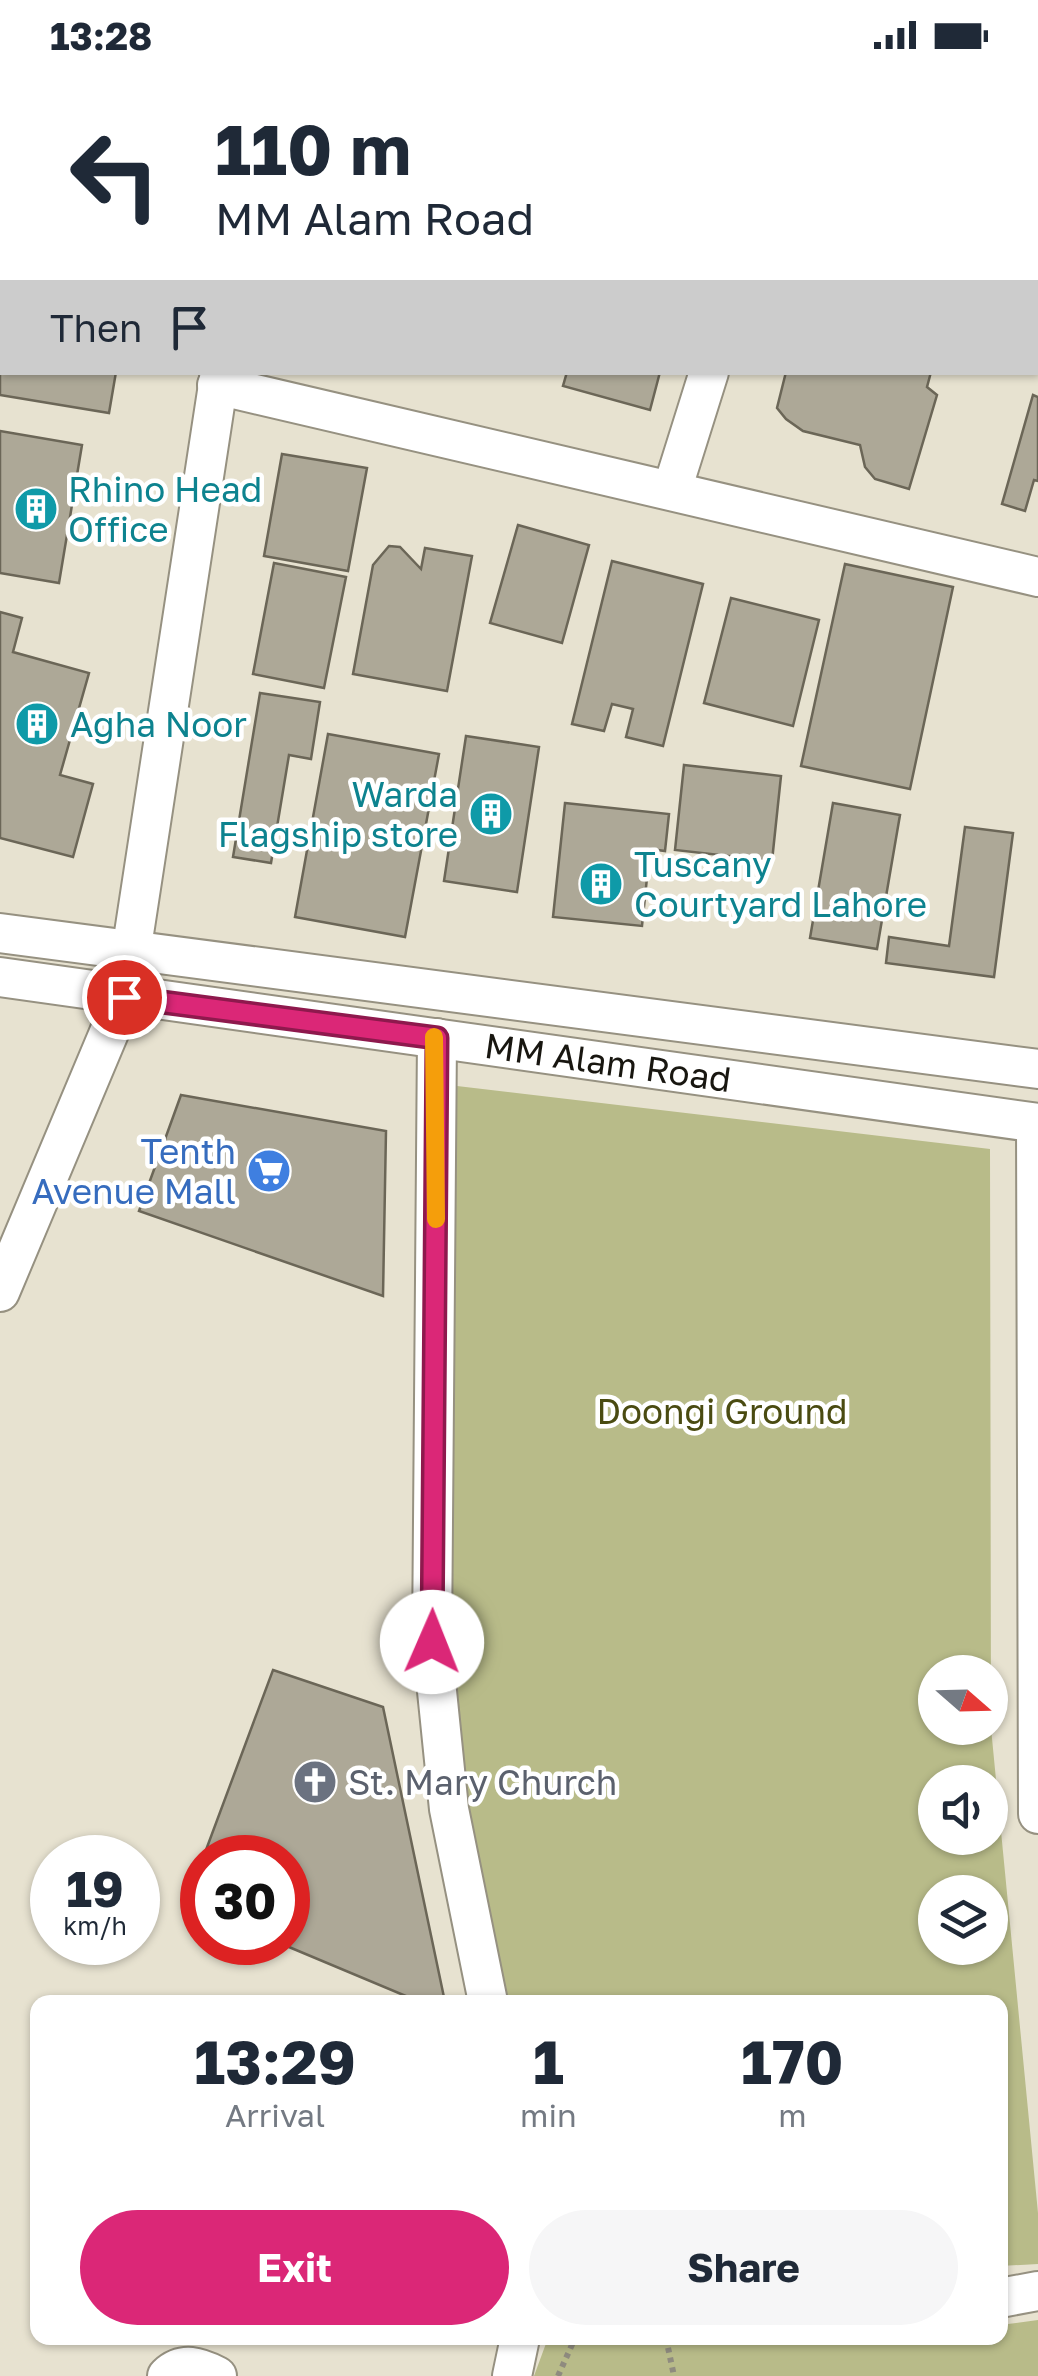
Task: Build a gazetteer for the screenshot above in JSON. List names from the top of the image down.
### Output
{
  "streets": {
    "street": ["MM Alam Road"]
  },
  "parks": ["Doongi Ground"],
  "places": {
    "building": [
      "Rhino Head Office",
      "Agha Noor",
      "Warda Flagship store",
      "Tuscany Courtyard Lahore"
    ],
    "supermarket": ["Tenth Avenue Mall"],
    "church": ["St. Mary Church"]
  },
  "north": "right",
  "page": {
    "status": "13:28",
    "turn": ["110 m", "MM Alam Road"],
    "then": "Then",
    "speed": "19 km/h",
    "limit": "30",
    "eta": [
      "13:29",
      "Arrival",
      "1",
      "min",
      "170",
      "m"
    ],
    "buttons": ["Exit", "Share"]
  }
}
